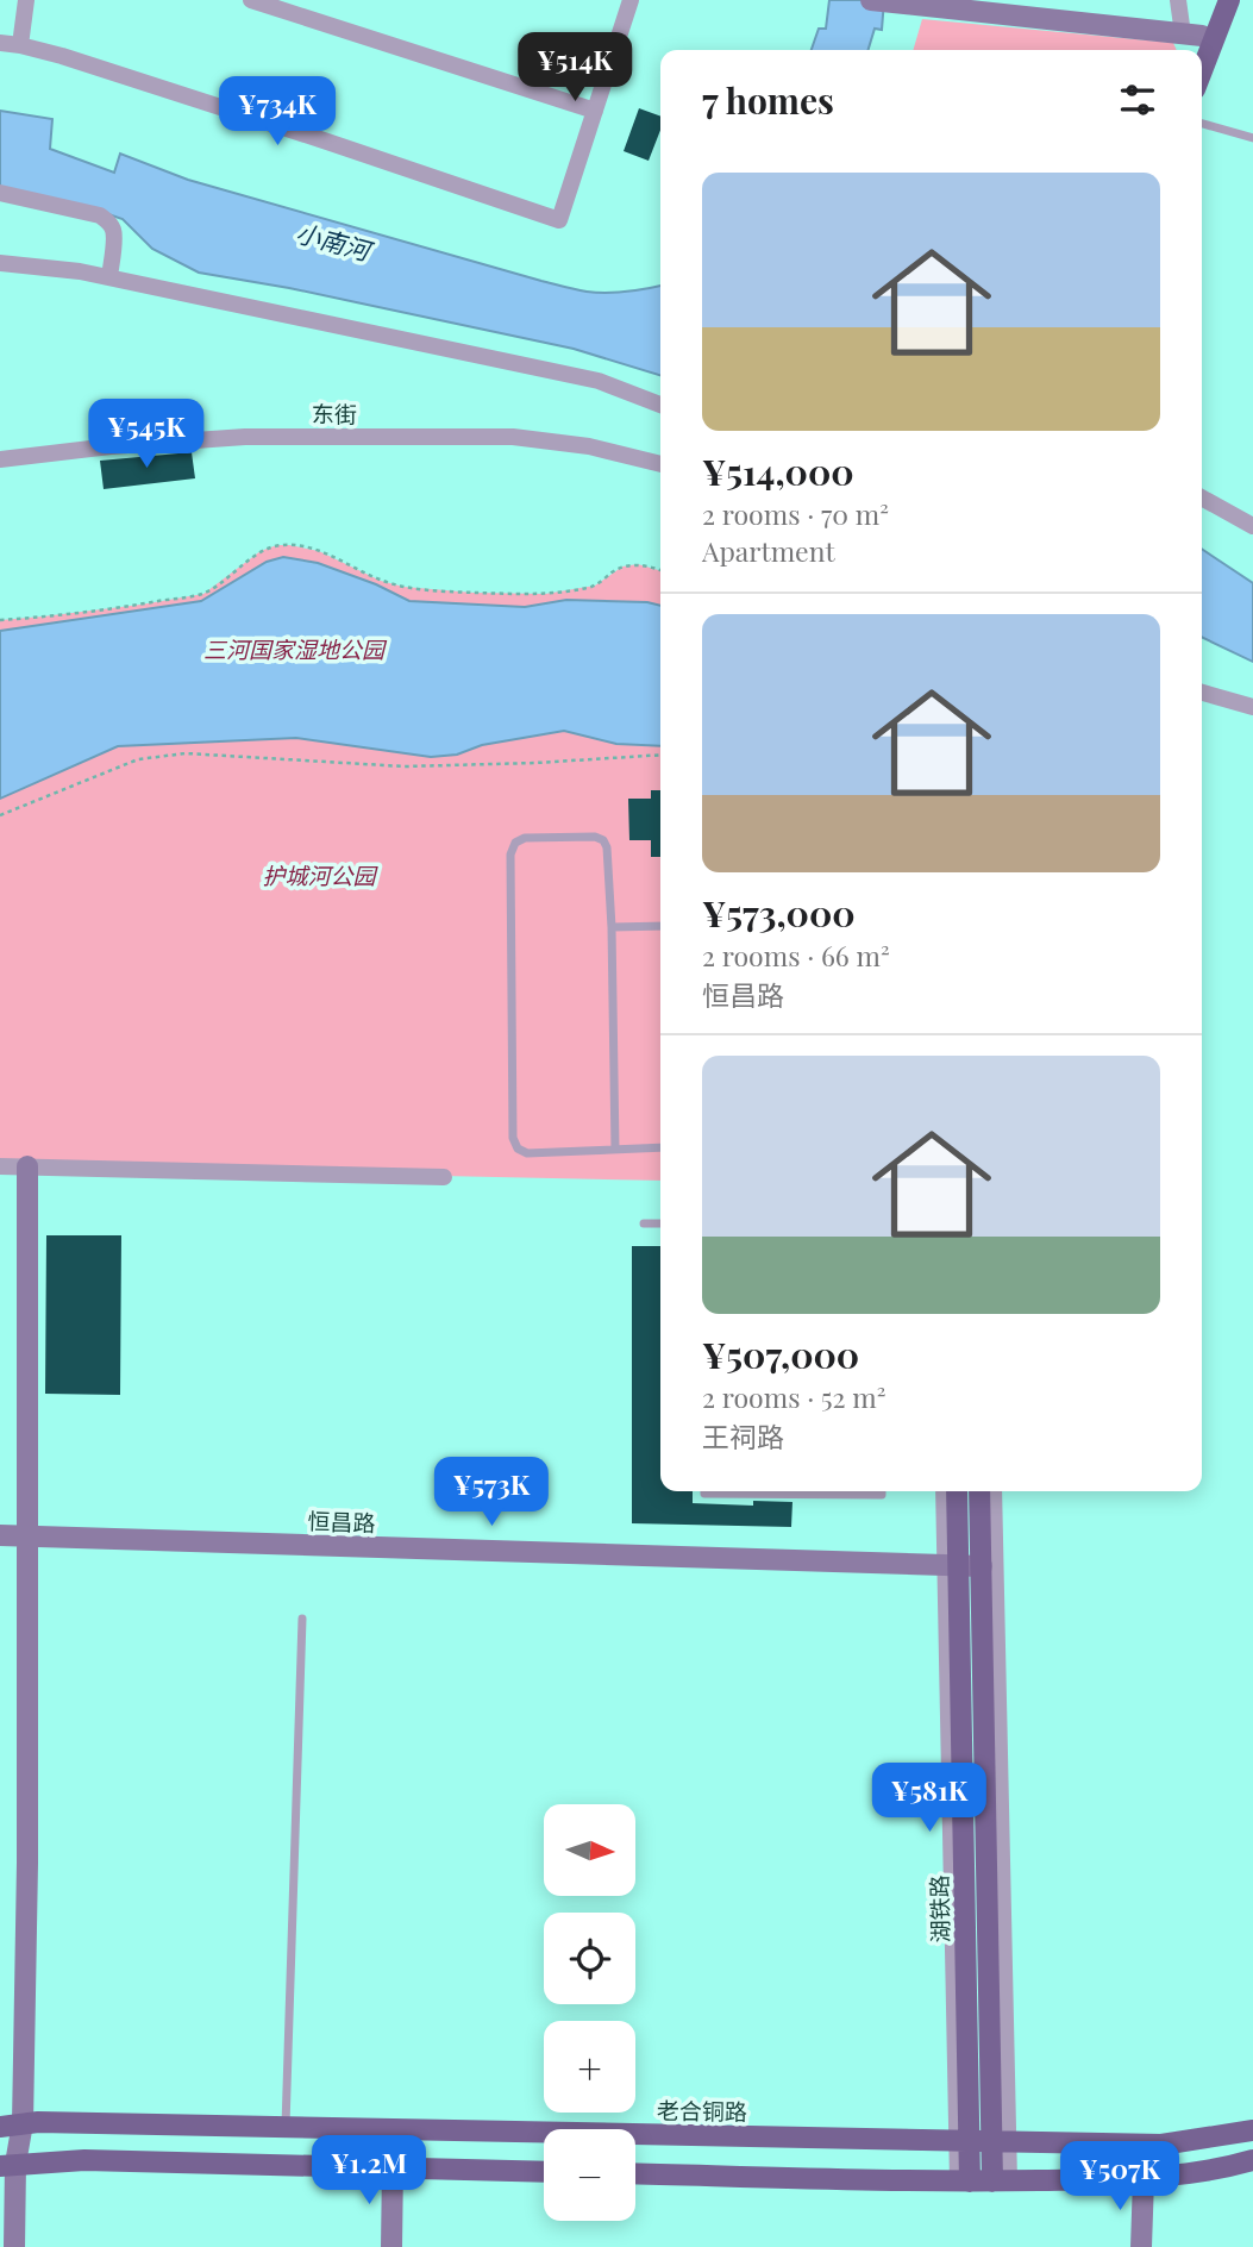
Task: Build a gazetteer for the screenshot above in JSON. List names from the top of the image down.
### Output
{
  "streets": {
    "main road": ["湖铁路", "老合铜路"],
    "street": ["东街", "恒昌路"]
  },
  "crossings": [
    ["恒昌路", "湖铁路"],
    ["湖铁路", "老合铜路"]
  ],
  "water": ["小南河"],
  "parks": ["三河国家湿地公园", "护城河公园"],
  "north": "right",
  "page": {
    "price": [
      "¥514K",
      "¥734K",
      "¥545K",
      "¥573K",
      "¥581K",
      "¥1.2M",
      "¥507K"
    ],
    "heading": "7 homes",
    "list": [
      {
        "name": "¥514,000",
        "note": "2 rooms · 70 m² · Apartment"
      },
      {
        "name": "¥573,000",
        "note": "2 rooms · 66 m² · 恒昌路"
      },
      {
        "name": "¥507,000",
        "note": "2 rooms · 52 m² · 王祠路"
      }
    ],
    "map_buttons": ["+", "−"]
  }
}
